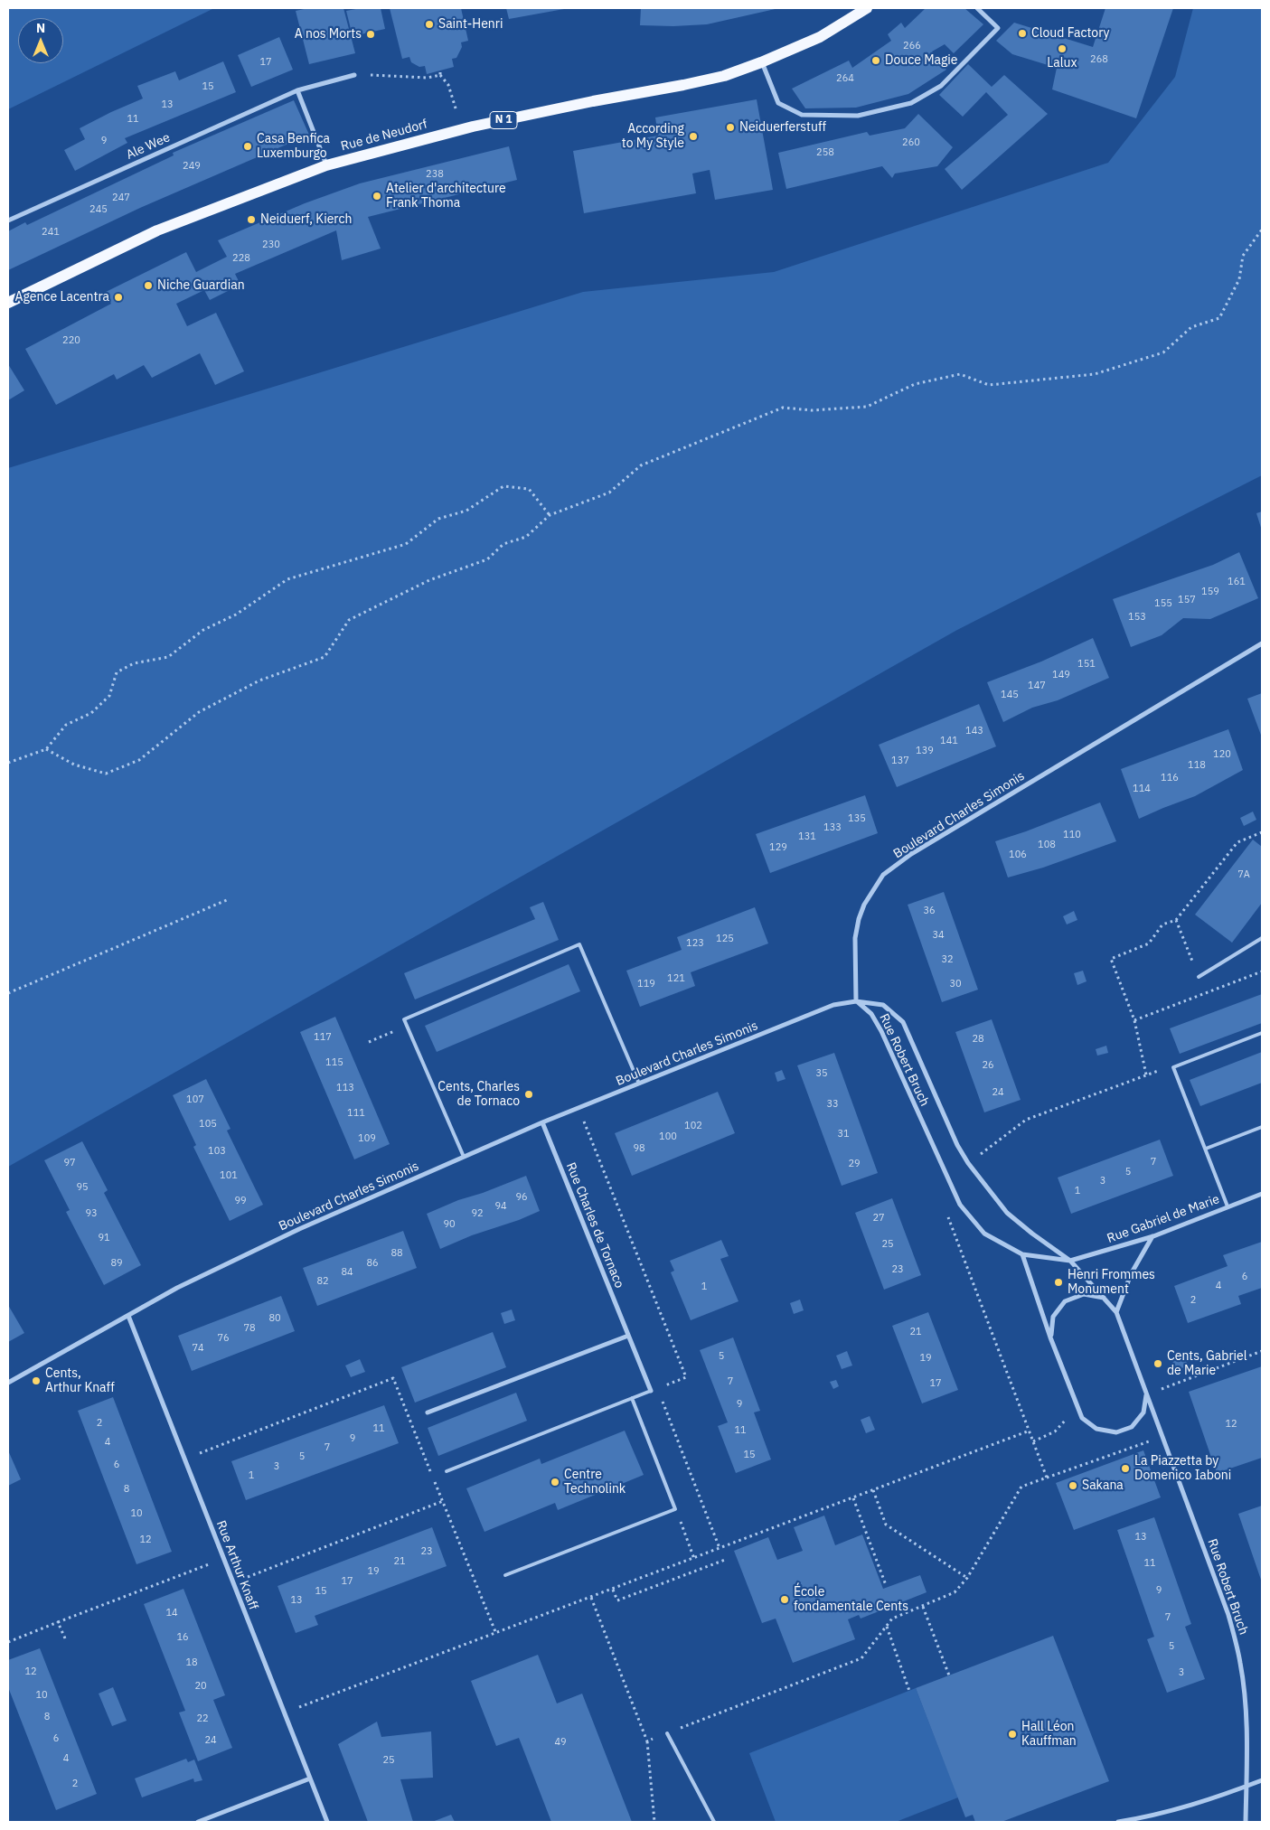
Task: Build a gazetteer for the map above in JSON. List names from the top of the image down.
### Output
{
  "streets": {
    "main road": ["N 1", "Rue de Neudorf"],
    "street": [
      "Ale Wee",
      "Boulevard Charles Simonis",
      "Rue Robert Bruch",
      "Rue Gabriel de Marie",
      "Rue Charles de Tornaco",
      "Rue Arthur Knaff"
    ]
  },
  "crossings": [
    ["Boulevard Charles Simonis", "Rue Robert Bruch"],
    ["Boulevard Charles Simonis", "Rue Charles de Tornaco"],
    ["Boulevard Charles Simonis", "Rue Arthur Knaff"],
    ["Rue Robert Bruch", "Rue Gabriel de Marie"]
  ],
  "places": [
    "Saint-Henri",
    "Cloud Factory",
    "A nos Morts",
    "Lalux",
    "Douce Magie",
    "Neiduerferstuff",
    "According to My Style",
    "Casa Benfica Luxemburgo",
    "Atelier d'architecture Frank Thoma",
    "Neiduerf, Kierch",
    "Niche Guardian",
    "Agence Lacentra",
    "Cents, Charles de Tornaco",
    "Henri Frommes Monument",
    "Cents, Gabriel de Marie",
    "Cents, Arthur Knaff",
    "La Piazzetta by Domenico Iaboni",
    "Centre Technolink",
    "Sakana",
    "École fondamentale Cents",
    "Hall Léon Kauffman"
  ],
  "house_numbers": [
    "266",
    "268",
    "17",
    "264",
    "15",
    "13",
    "11",
    "9",
    "260",
    "258",
    "249",
    "238",
    "247",
    "245",
    "241",
    "230",
    "228",
    "220",
    "161",
    "159",
    "157",
    "155",
    "153",
    "151",
    "149",
    "147",
    "145",
    "143",
    "141",
    "139",
    "120",
    "137",
    "118",
    "116",
    "114",
    "135",
    "133",
    "110",
    "131",
    "108",
    "129",
    "106",
    "7A",
    "36",
    "34",
    "125",
    "123",
    "32",
    "121",
    "119",
    "30",
    "117",
    "28",
    "115",
    "26",
    "35",
    "113",
    "24",
    "107",
    "33",
    "111",
    "105",
    "102",
    "31",
    "100",
    "109",
    "98",
    "103",
    "7",
    "97",
    "29",
    "5",
    "101",
    "3",
    "95",
    "1",
    "96",
    "99",
    "94",
    "93",
    "92",
    "27",
    "90",
    "91",
    "25",
    "88",
    "89",
    "86",
    "23",
    "84",
    "6",
    "82",
    "4",
    "1",
    "2",
    "80",
    "78",
    "21",
    "76",
    "74",
    "5",
    "19",
    "7",
    "17",
    "9",
    "2",
    "12",
    "11",
    "11",
    "9",
    "4",
    "7",
    "15",
    "5",
    "6",
    "3",
    "1",
    "8",
    "10",
    "13",
    "12",
    "23",
    "21",
    "11",
    "19",
    "17",
    "9",
    "15",
    "13",
    "14",
    "7",
    "16",
    "5",
    "18",
    "12",
    "3",
    "20",
    "10",
    "8",
    "22",
    "6",
    "24",
    "49",
    "4",
    "25",
    "2"
  ],
  "north": "top"
}
